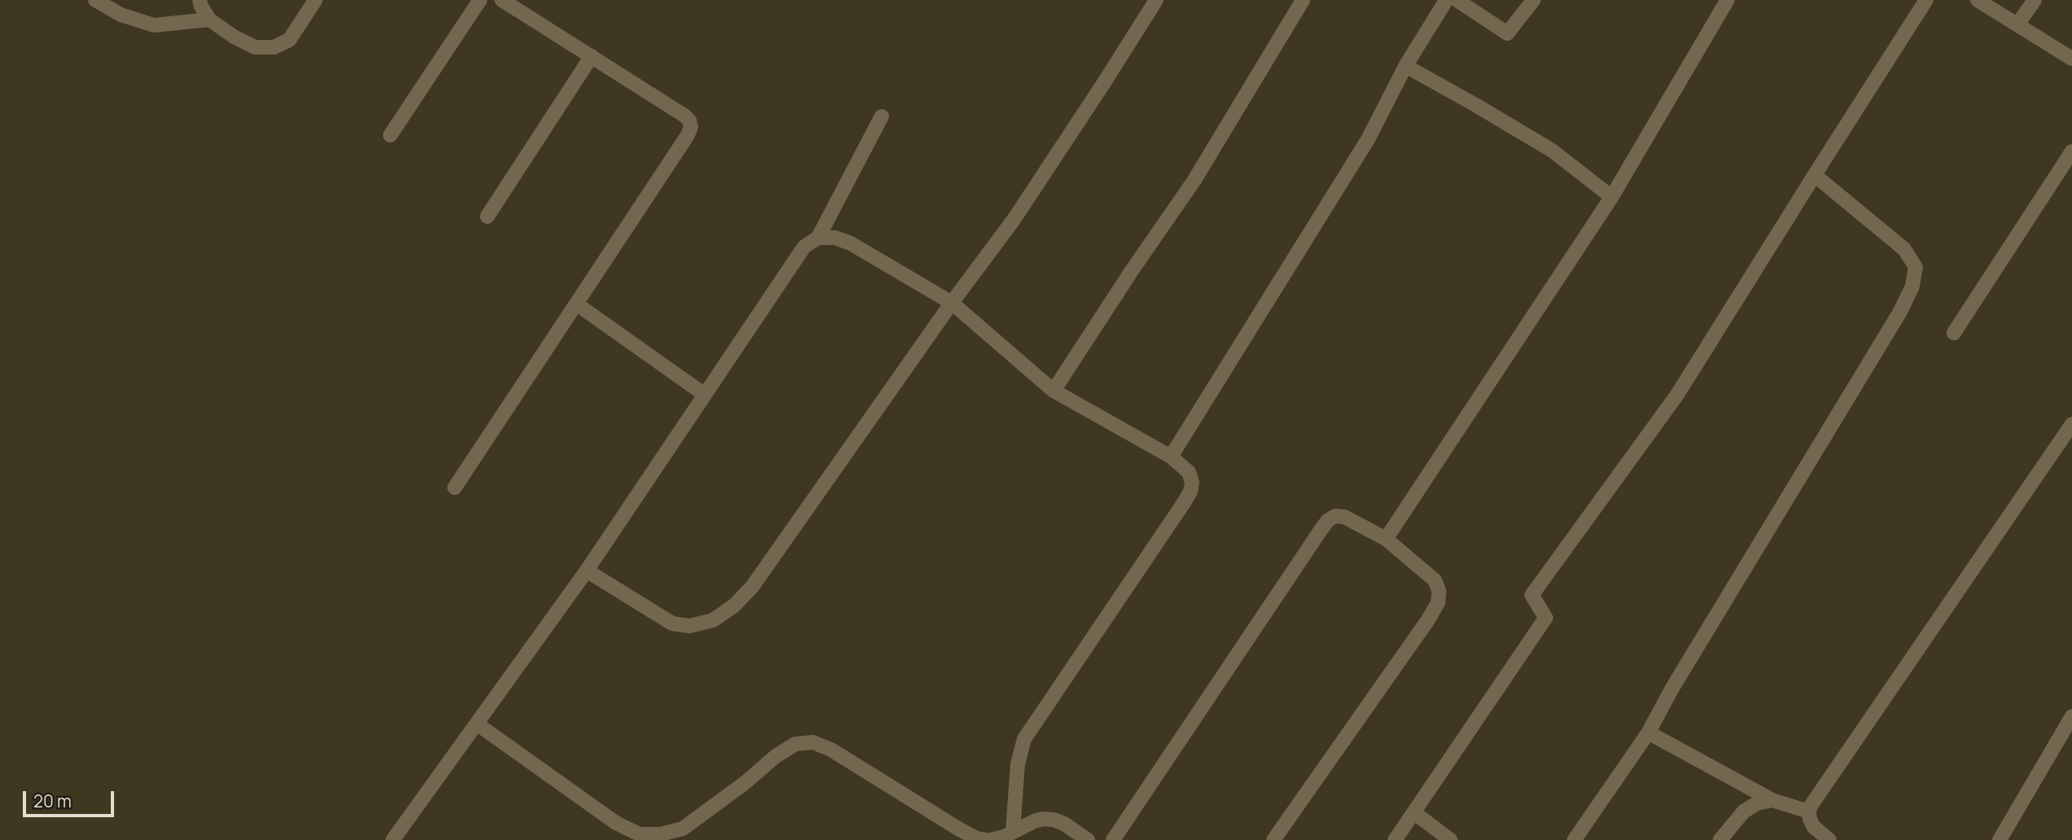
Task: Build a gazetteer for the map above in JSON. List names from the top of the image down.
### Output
{
  "scale_bar": "20 m"
}
